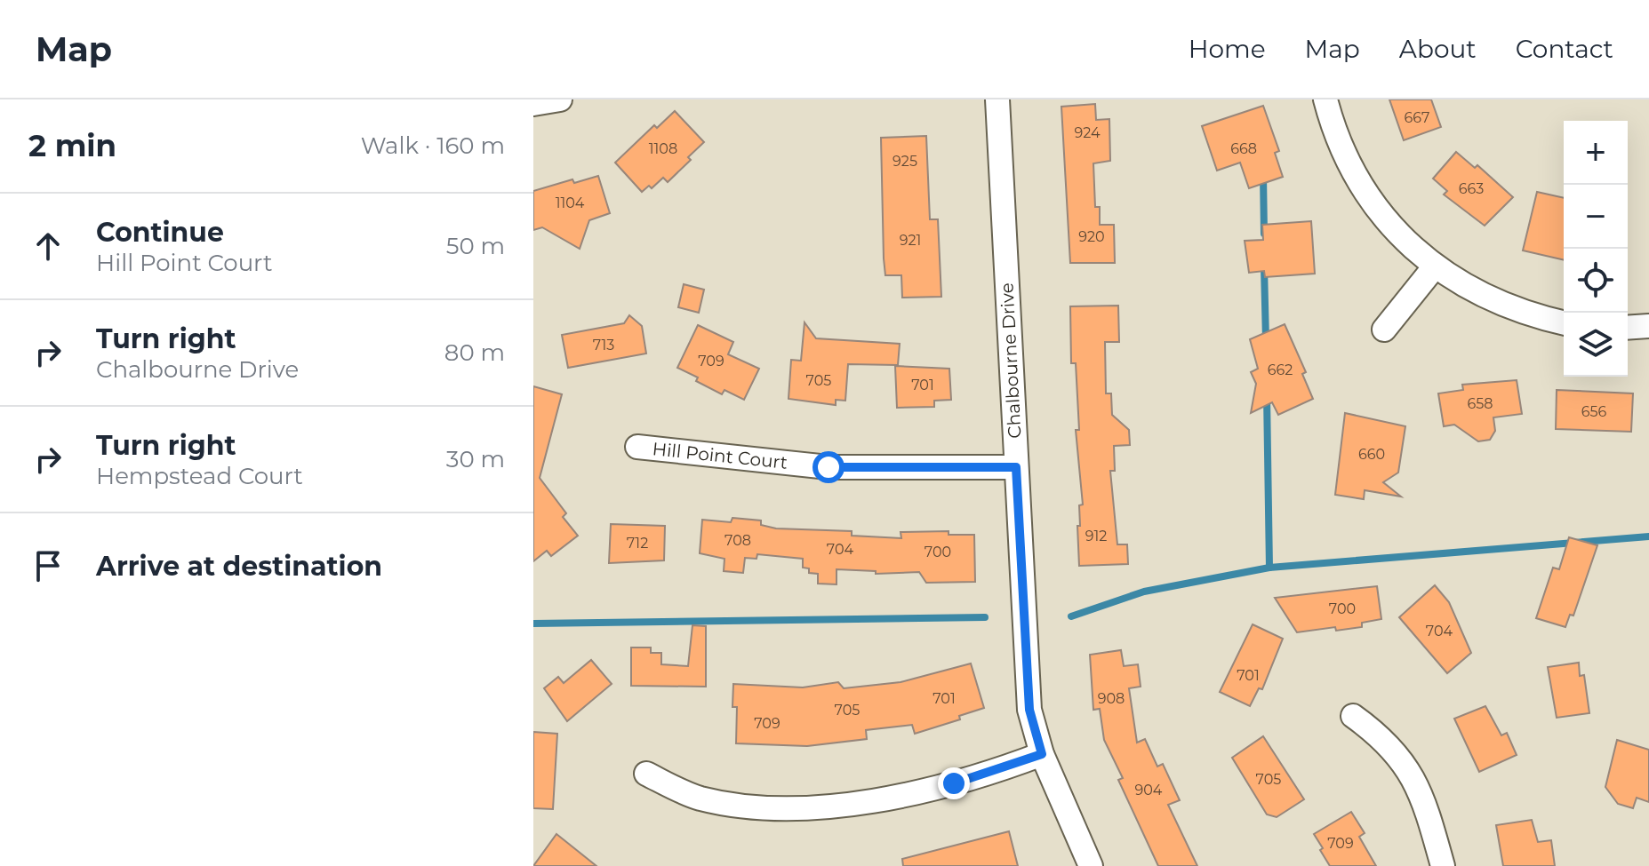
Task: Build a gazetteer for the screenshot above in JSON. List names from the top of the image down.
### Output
{
  "streets": {
    "street": ["Chalbourne Drive", "Hill Point Court"]
  },
  "crossings": [
    ["Chalbourne Drive", "Hill Point Court"]
  ],
  "house_numbers": [
    "667",
    "924",
    "1108",
    "668",
    "925",
    "663",
    "1104",
    "920",
    "921",
    "713",
    "709",
    "662",
    "705",
    "701",
    "658",
    "656",
    "660",
    "912",
    "708",
    "712",
    "704",
    "700",
    "700",
    "704",
    "701",
    "701",
    "908",
    "705",
    "709",
    "705",
    "904",
    "709"
  ],
  "page": {
    "header": "Map",
    "nav": [
      "Home",
      "Map",
      "About",
      "Contact"
    ],
    "heading": ["2 min", "Walk · 160 m"],
    "map_buttons": ["+", "−"],
    "list": [
      ["Continue", "Hill Point Court", "50 m"],
      ["Turn right", "Chalbourne Drive", "80 m"],
      ["Turn right", "Hempstead Court", "30 m"],
      "Arrive at destination"
    ]
  }
}
